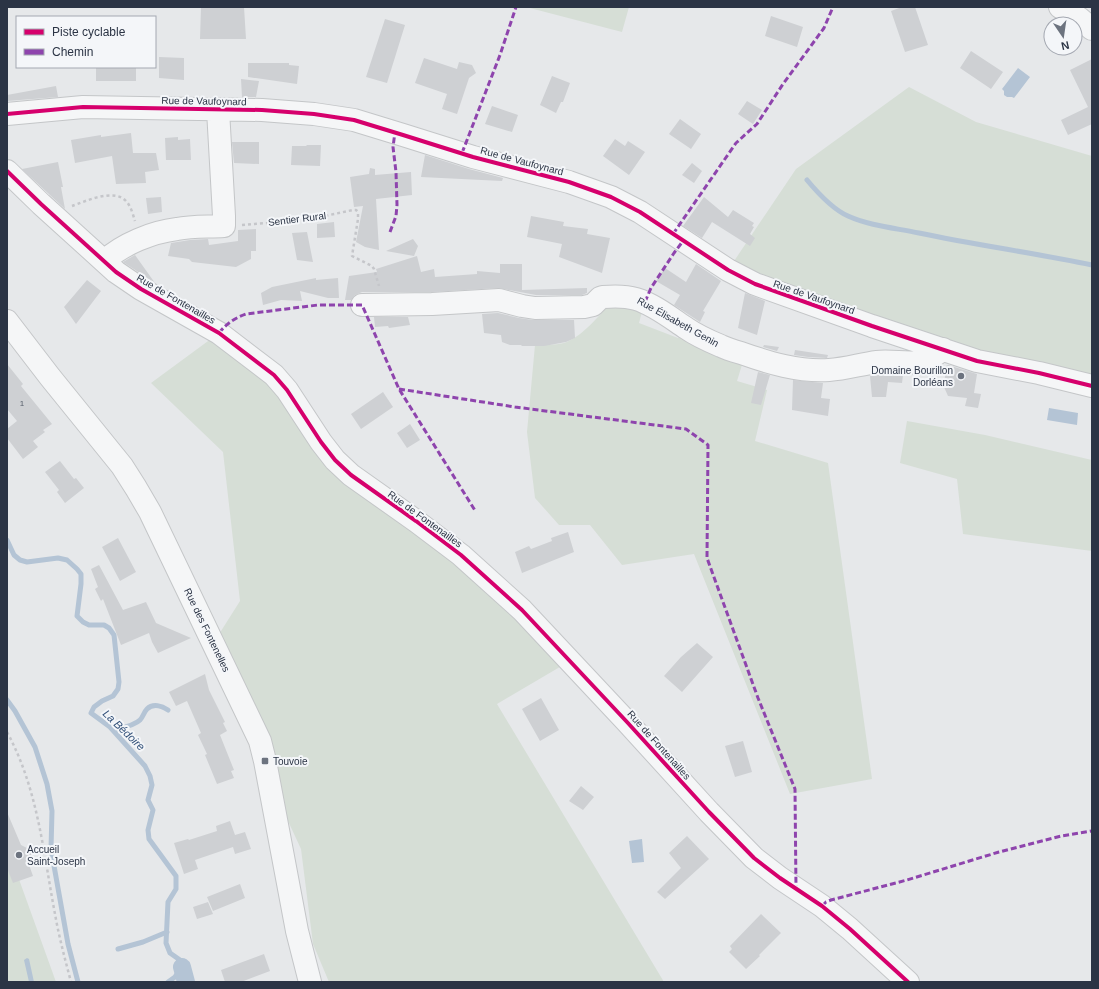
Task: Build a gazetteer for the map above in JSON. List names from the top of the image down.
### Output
{
  "streets": {
    "street": [
      "Rue de Vaufoynard",
      "Rue de Fontenailles",
      "Rue Élisabeth Genin",
      "Rue des Fontenelles"
    ],
    "path": ["Sentier Rural"]
  },
  "crossings": [
    ["Rue de Vaufoynard", "Rue Élisabeth Genin"]
  ],
  "water": ["La Bédoire"],
  "places": {
    "other": ["Domaine Bourillon Dorléans", "Accueil Saint-Joseph"],
    "transit": ["Touvoie"]
  },
  "house_numbers": ["1"],
  "legend": ["Piste cyclable", "Chemin"],
  "north": "bottom"
}
